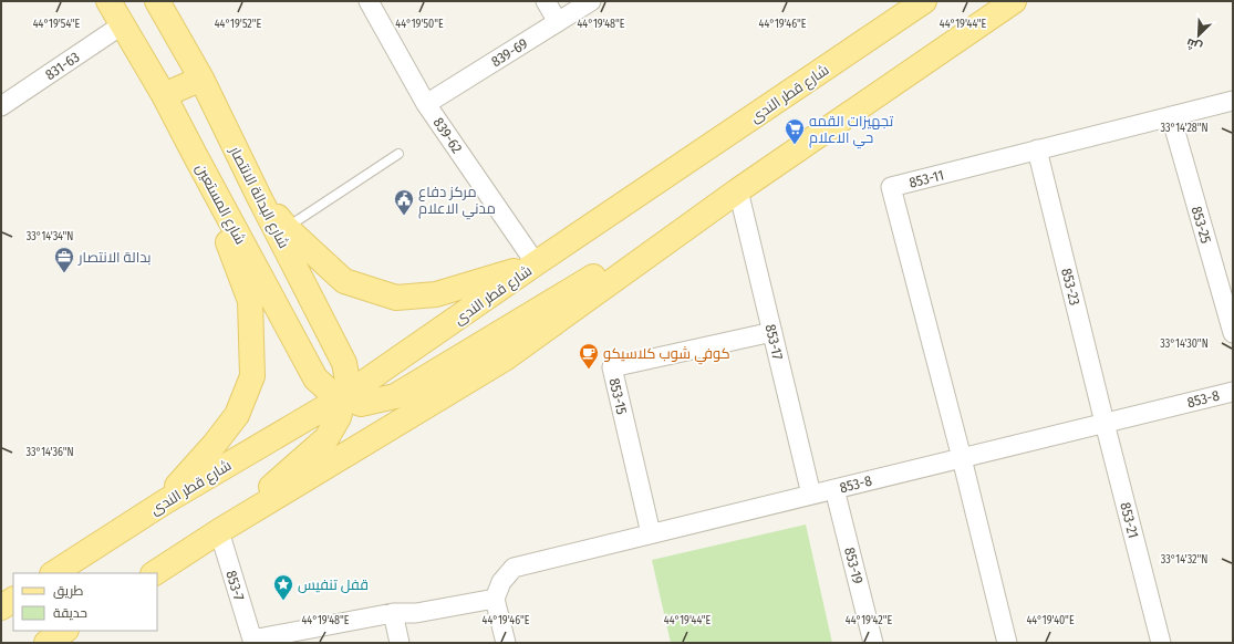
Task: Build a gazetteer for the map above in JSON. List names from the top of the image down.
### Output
{
  "streets": {
    "main road": ["شارع قطر الندى", "شارع البدالة الانتصار", "شارع المستعين"],
    "street": [
      "839-69",
      "831-63",
      "839-62",
      "853-11",
      "853-25",
      "853-23",
      "853-17",
      "853-15",
      "853-8",
      "853-21",
      "853-19",
      "853-7"
    ]
  },
  "crossings": [
    ["839-69", "839-62"],
    ["831-63", "شارع المستعين"],
    ["شارع قطر الندى", "839-62"],
    ["شارع قطر الندى", "شارع البدالة الانتصار"],
    ["شارع قطر الندى", "شارع المستعين"],
    ["853-11", "853-25"],
    ["853-11", "853-23"],
    ["853-11", "853-8"],
    ["شارع البدالة الانتصار", "شارع المستعين"],
    ["شارع البدالة الانتصار", "853-7"],
    ["شارع المستعين", "853-17"],
    ["853-23", "853-8"],
    ["853-23", "853-21"],
    ["853-17", "853-15"],
    ["853-17", "853-8"],
    ["853-15", "853-8"],
    ["853-8", "853-21"],
    ["853-8", "853-19"],
    ["853-8", "853-7"]
  ],
  "places": {
    "supermarket": ["تجهيزات القمه حي الاعلام"],
    "public building": ["مركز دفاع مدني الاعلام"],
    "office": ["بدالة الانتصار"],
    "cafe": ["كوفي شوب كلاسيكو"],
    "place": ["قفل تنفيس"]
  },
  "legend": ["طريق", "حديقة"],
  "north": "bottom left",
  "coordinates": [
    "44°19'54\"E",
    "44°19'46\"E",
    "44°19'52\"E",
    "44°19'50\"E",
    "44°19'48\"E",
    "44°19'44\"E",
    "33°14'28\"N",
    "33°14'34\"N",
    "33°14'30\"N",
    "33°14'36\"N",
    "33°14'32\"N",
    "44°19'42\"E",
    "44°19'40\"E"
  ]
}
